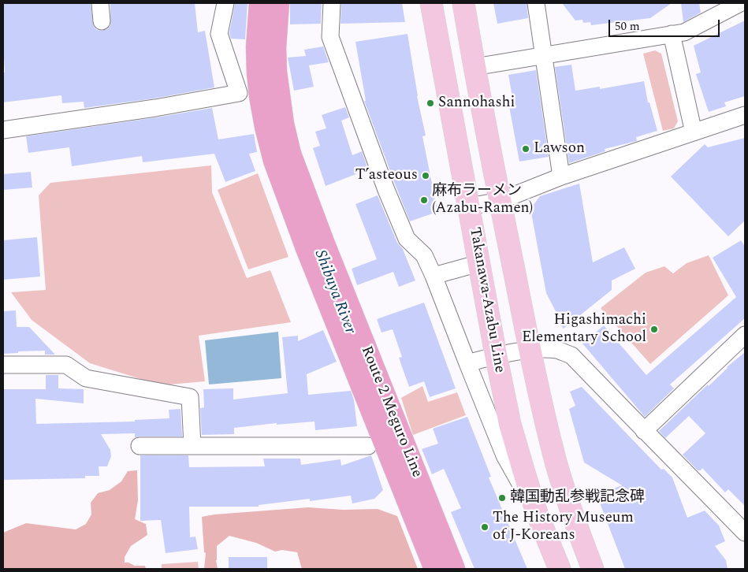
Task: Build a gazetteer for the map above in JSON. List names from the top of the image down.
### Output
{
  "streets": {
    "highway": ["Route 2 Meguro Line"],
    "main road": ["Takanawa-Azabu Line"]
  },
  "water": ["Shibuya River"],
  "places": [
    "Sannohashi",
    "Lawson",
    "T’asteous",
    "麻布ラーメン (Azabu-Ramen)",
    "Higashimachi Elementary School",
    "韓国動乱参戦記念碑",
    "The History Museum of J-Koreans"
  ],
  "scale_bar": "50 m"
}
